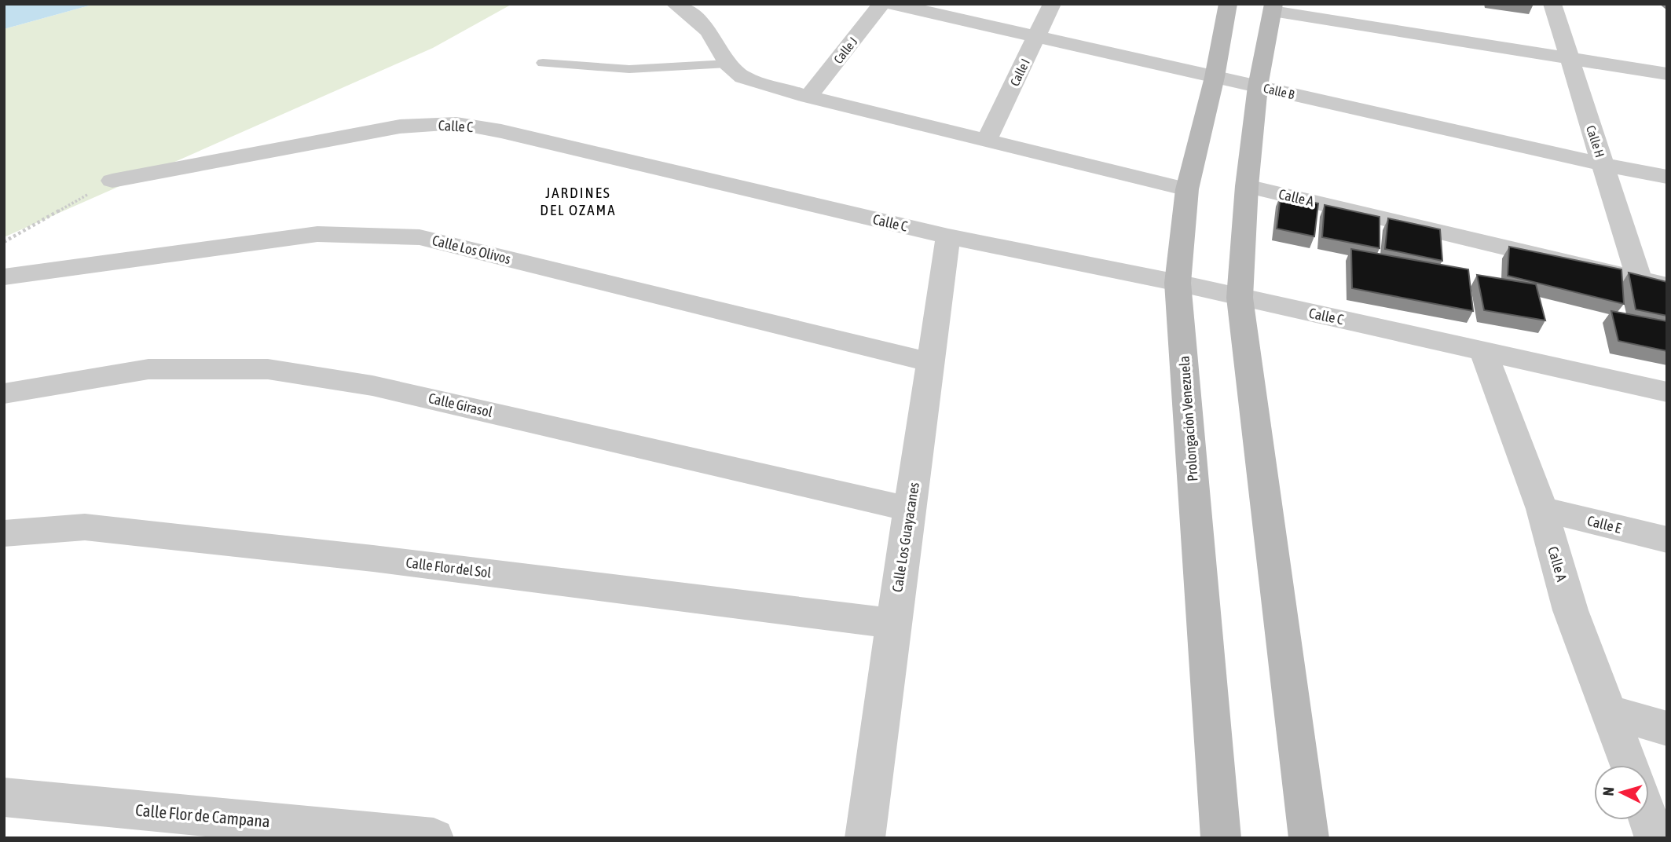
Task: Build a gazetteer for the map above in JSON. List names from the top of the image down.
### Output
{
  "streets": {
    "street": [
      "Calle J",
      "Calle I",
      "Calle B",
      "Calle C",
      "Calle H",
      "Calle A",
      "Calle Los Olivos",
      "Calle Girasol",
      "Prolongación Venezuela",
      "Calle E",
      "Calle Los Guayacanes",
      "Calle Flor del Sol",
      "Calle Flor de Campana"
    ]
  },
  "crossings": [
    ["Calle I", "Calle B"],
    ["Calle B", "Calle H"],
    ["Calle B", "Prolongación Venezuela"],
    ["Calle C", "Calle A"],
    ["Calle C", "Prolongación Venezuela"],
    ["Calle C", "Calle Los Guayacanes"],
    ["Calle H", "Calle A"],
    ["Calle A", "Calle E"],
    ["Calle Los Olivos", "Calle Los Guayacanes"],
    ["Calle Girasol", "Calle Los Guayacanes"],
    ["Calle Los Guayacanes", "Calle Flor del Sol"]
  ],
  "districts": ["JARDINES DEL OZAMA"],
  "north": "left"
}
